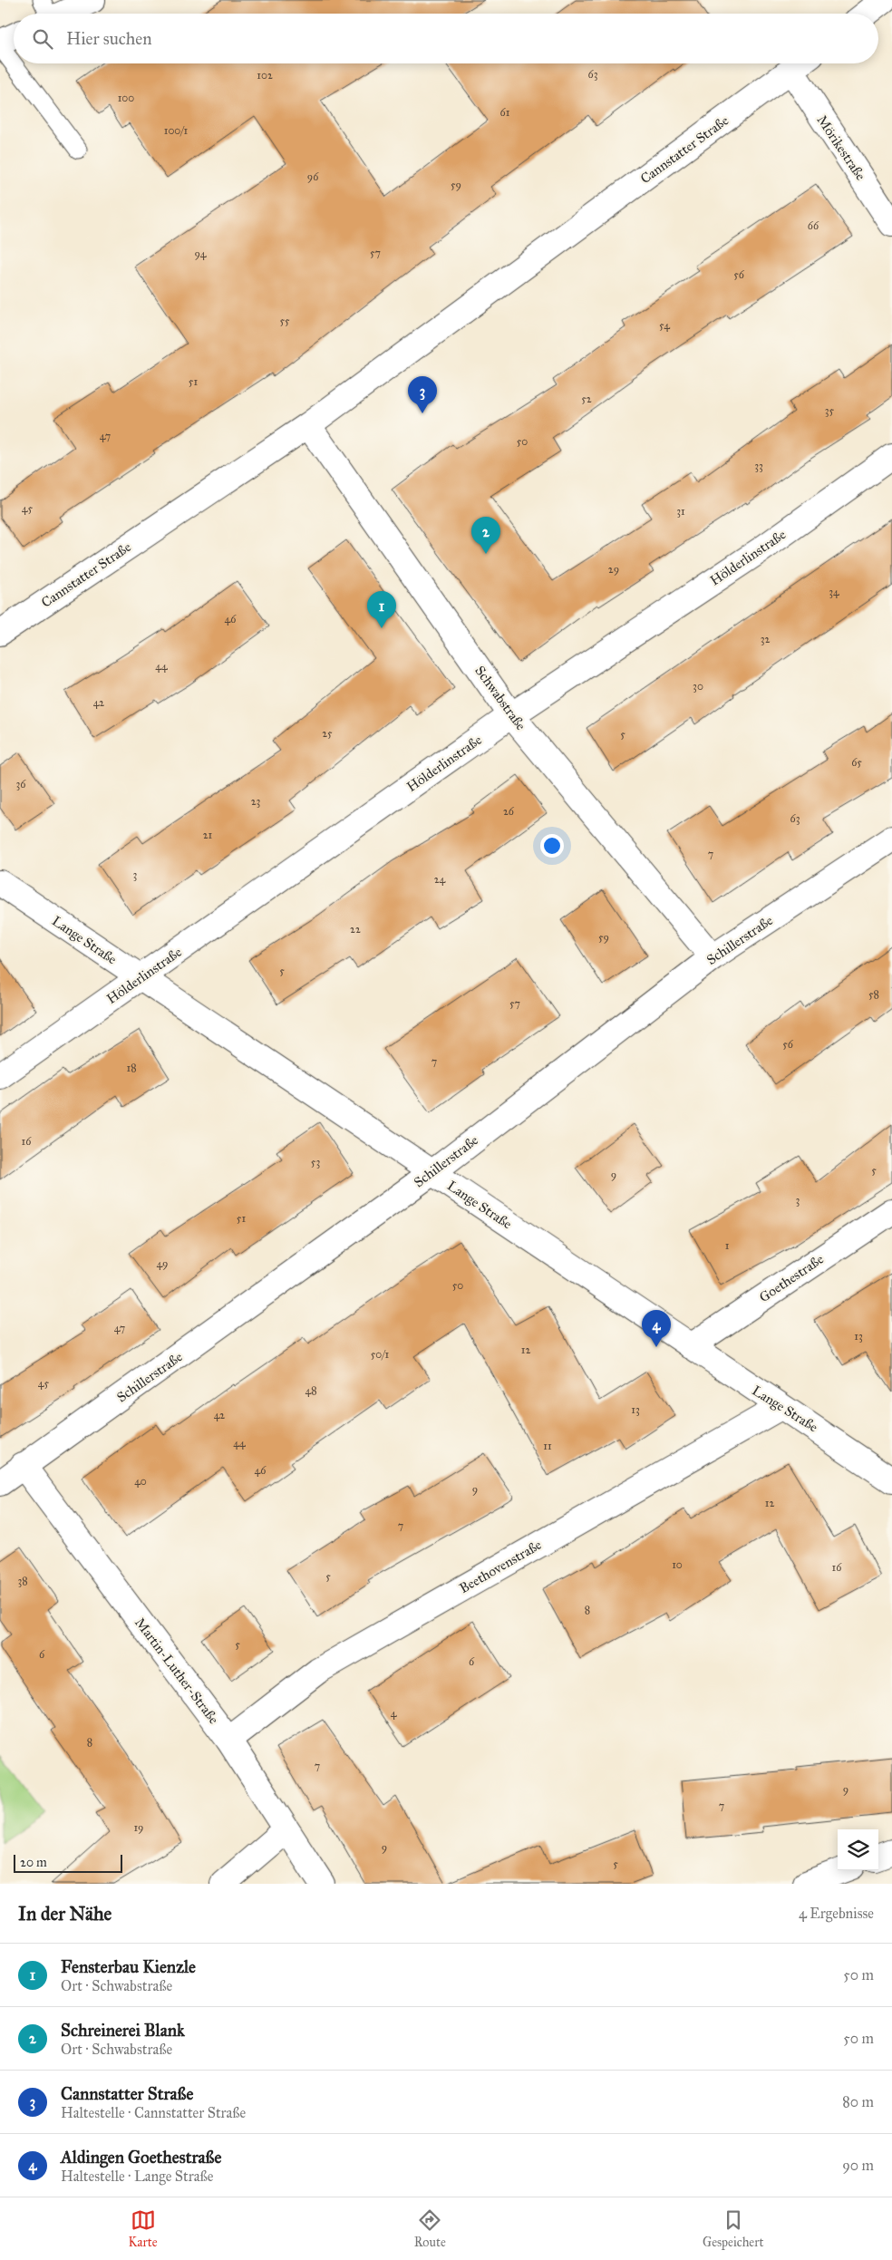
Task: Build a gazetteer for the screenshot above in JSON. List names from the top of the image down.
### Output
{
  "streets": {
    "street": [
      "Mörikestraße",
      "Cannstatter Straße",
      "Hölderlinstraße",
      "Schwabstraße",
      "Lange Straße",
      "Schillerstraße",
      "Goethestraße",
      "Beethovenstraße",
      "Martin-Luther-Straße"
    ]
  },
  "crossings": [
    ["Mörikestraße", "Cannstatter Straße"],
    ["Cannstatter Straße", "Schwabstraße"],
    ["Hölderlinstraße", "Schwabstraße"],
    ["Hölderlinstraße", "Lange Straße"],
    ["Schwabstraße", "Schillerstraße"],
    ["Lange Straße", "Schillerstraße"],
    ["Lange Straße", "Goethestraße"],
    ["Lange Straße", "Beethovenstraße"],
    ["Schillerstraße", "Martin-Luther-Straße"],
    ["Beethovenstraße", "Martin-Luther-Straße"]
  ],
  "house_numbers": [
    "63",
    "102",
    "100",
    "61",
    "100/1",
    "96",
    "59",
    "66",
    "57",
    "94",
    "56",
    "55",
    "54",
    "51",
    "52",
    "35",
    "47",
    "50",
    "33",
    "45",
    "31",
    "29",
    "34",
    "46",
    "32",
    "44",
    "30",
    "42",
    "25",
    "5",
    "65",
    "36",
    "23",
    "26",
    "63",
    "21",
    "7",
    "3",
    "24",
    "22",
    "59",
    "5",
    "58",
    "57",
    "56",
    "7",
    "18",
    "16",
    "53",
    "5",
    "9",
    "3",
    "51",
    "1",
    "49",
    "50",
    "47",
    "13",
    "12",
    "50/1",
    "45",
    "48",
    "13",
    "42",
    "44",
    "11",
    "46",
    "40",
    "9",
    "12",
    "7",
    "10",
    "16",
    "5",
    "38",
    "8",
    "5",
    "6",
    "6",
    "4",
    "8",
    "7",
    "9",
    "7",
    "19",
    "9",
    "5"
  ],
  "scale_bar": "20 m",
  "page": {
    "search": "Hier suchen",
    "pins": [
      "3",
      "2",
      "1",
      "4"
    ],
    "scale": "20 m",
    "heading": ["In der Nähe", "4 Ergebnisse"],
    "list": [
      {
        "mark": "1",
        "name": "Fensterbau Kienzle",
        "note": "Ort · Schwabstraße",
        "value": "50 m"
      },
      {
        "mark": "2",
        "name": "Schreinerei Blank",
        "note": "Ort · Schwabstraße",
        "value": "50 m"
      },
      {
        "mark": "3",
        "name": "Cannstatter Straße",
        "note": "Haltestelle · Cannstatter Straße",
        "value": "80 m"
      },
      {
        "mark": "4",
        "name": "Aldingen Goethestraße",
        "note": "Haltestelle · Lange Straße",
        "value": "90 m"
      }
    ],
    "nav": ["Karte", "Route", "Gespeichert"]
  }
}
